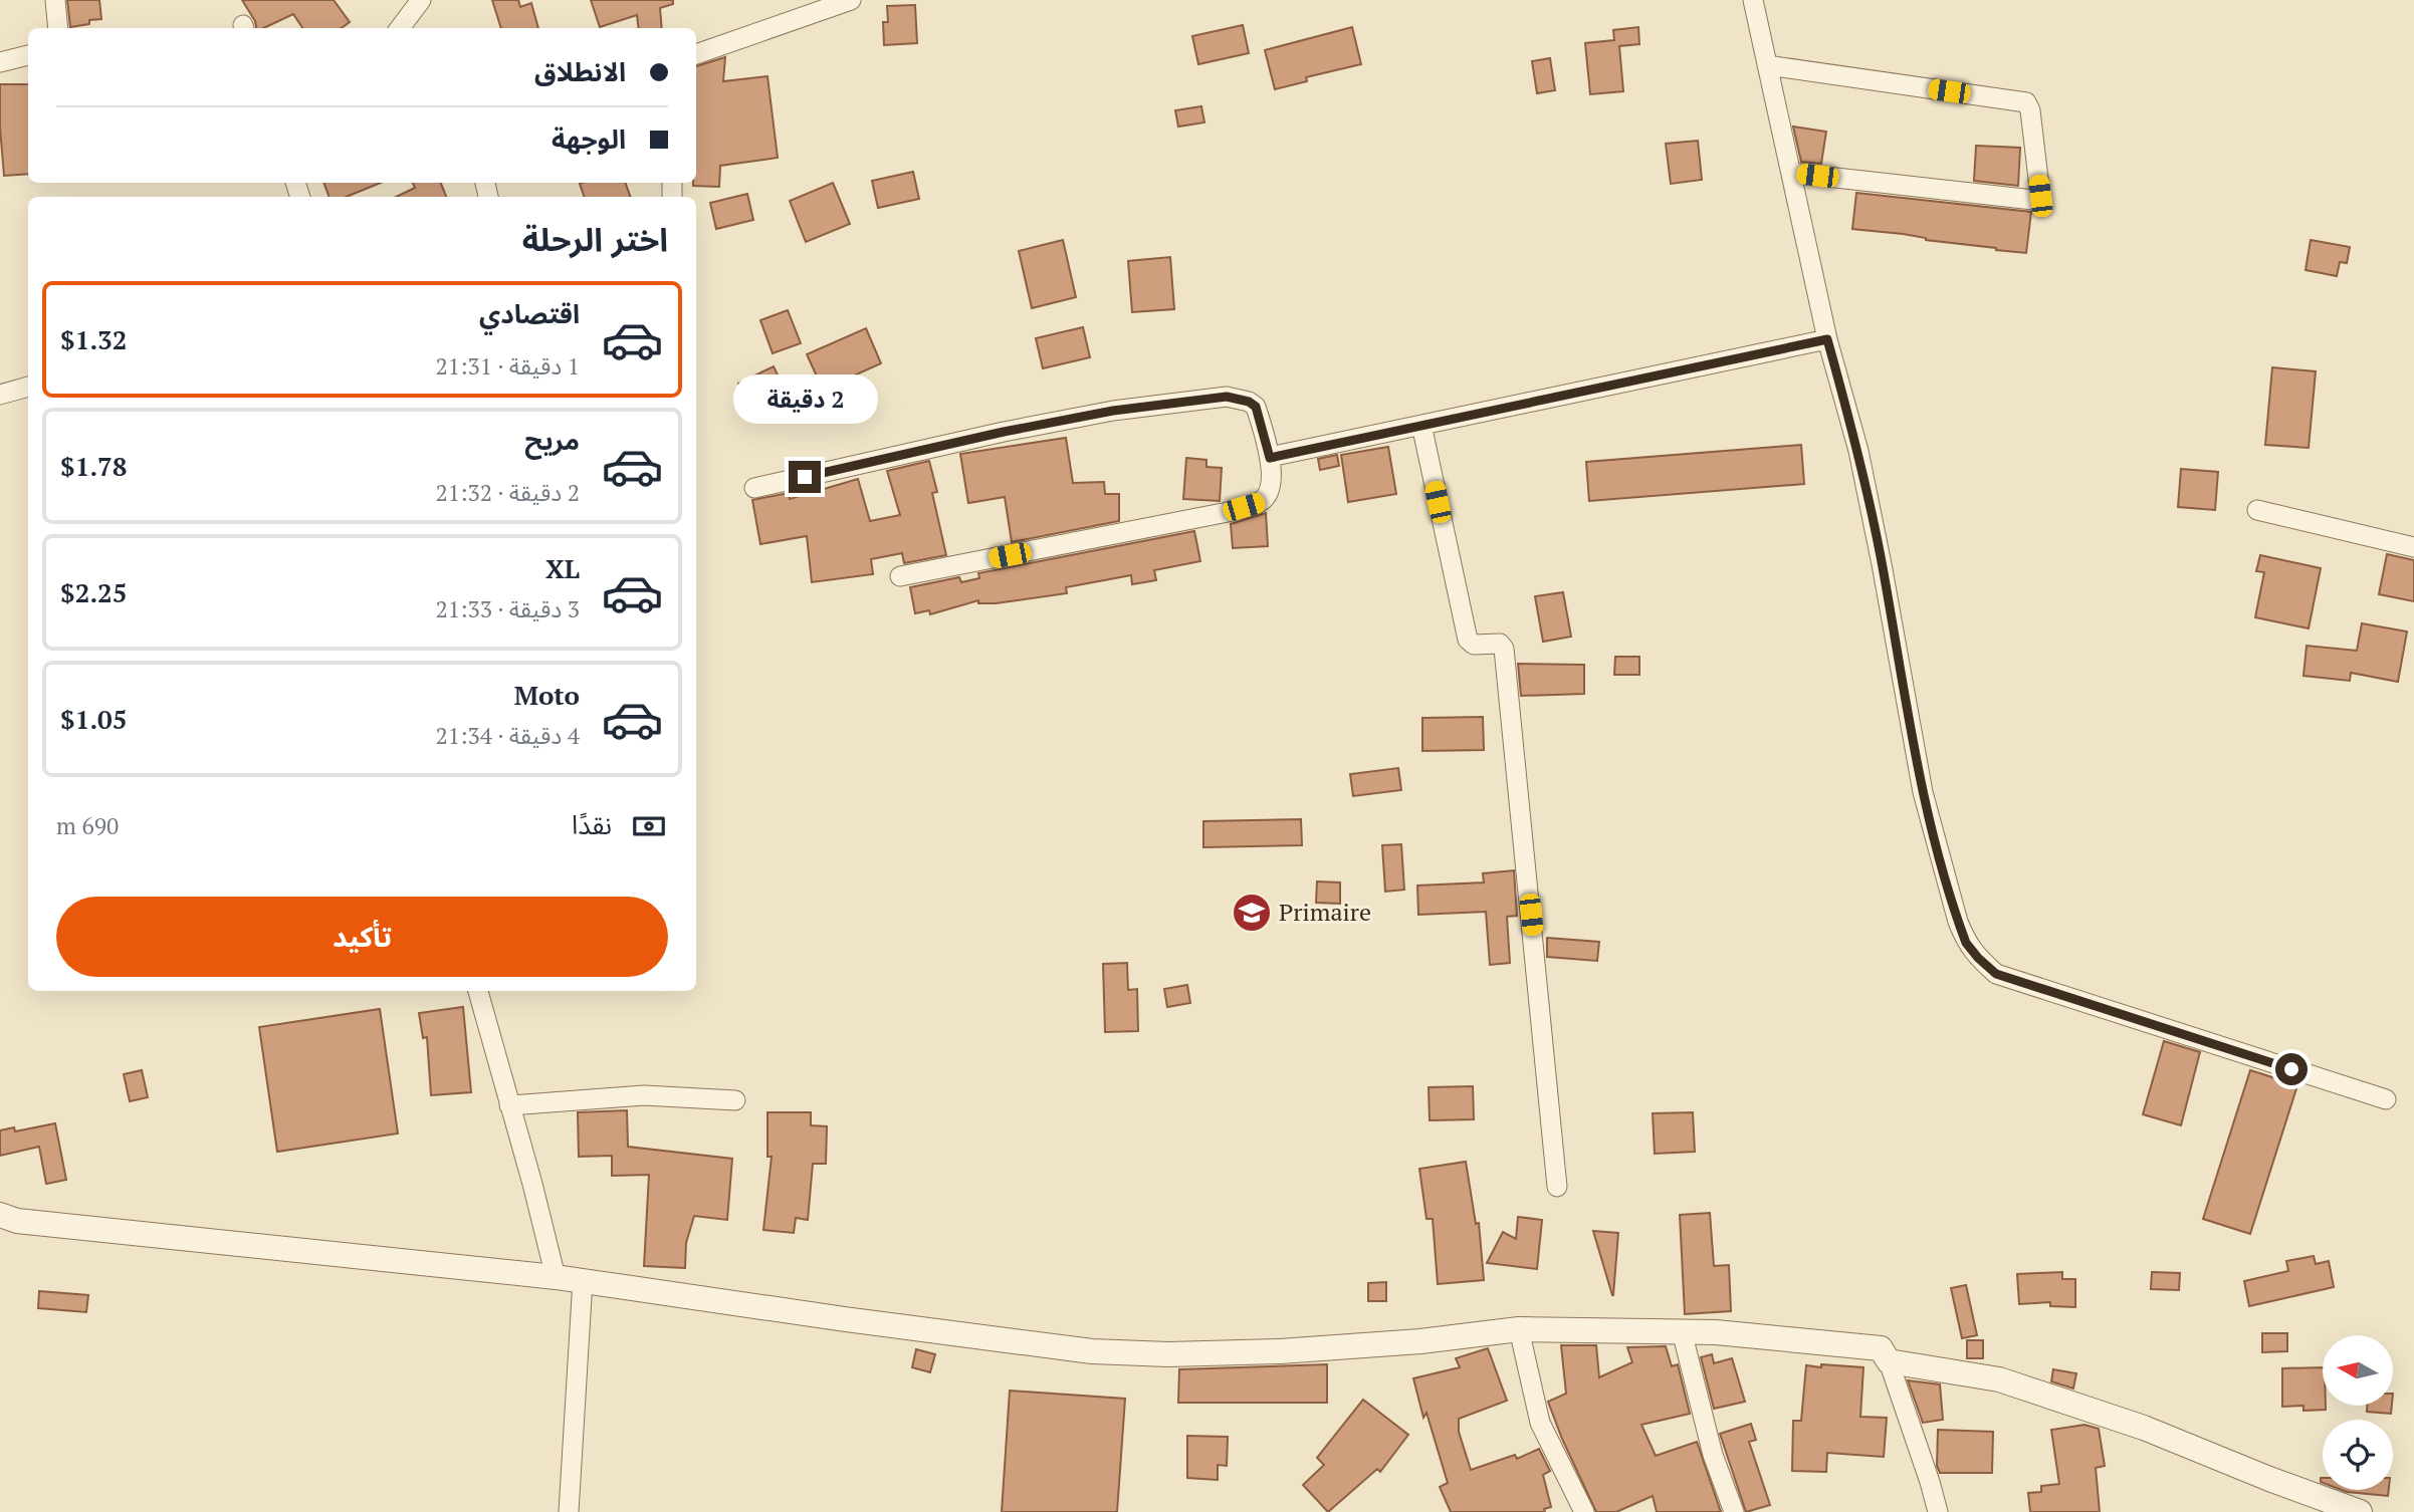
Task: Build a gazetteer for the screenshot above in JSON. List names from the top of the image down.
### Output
{
  "places": {
    "school or university": ["Primaire"]
  },
  "north": "left",
  "page": {
    "banner": ["الانطلاق", "الوجهة"],
    "heading": "اختر الرحلة",
    "list": [
      {
        "name": "اقتصادي",
        "note": "1 دقيقة · 21:31",
        "value": "$1.32"
      },
      {
        "name": "مريح",
        "note": "2 دقيقة · 21:32",
        "value": "$1.78"
      },
      {
        "name": "XL",
        "note": "3 دقيقة · 21:33",
        "value": "$2.25"
      },
      {
        "name": "Moto",
        "note": "4 دقيقة · 21:34",
        "value": "$1.05"
      }
    ],
    "bubble": "2 دقيقة",
    "pay": ["نقدًا", "690 m"],
    "buttons": "تأكيد"
  }
}
